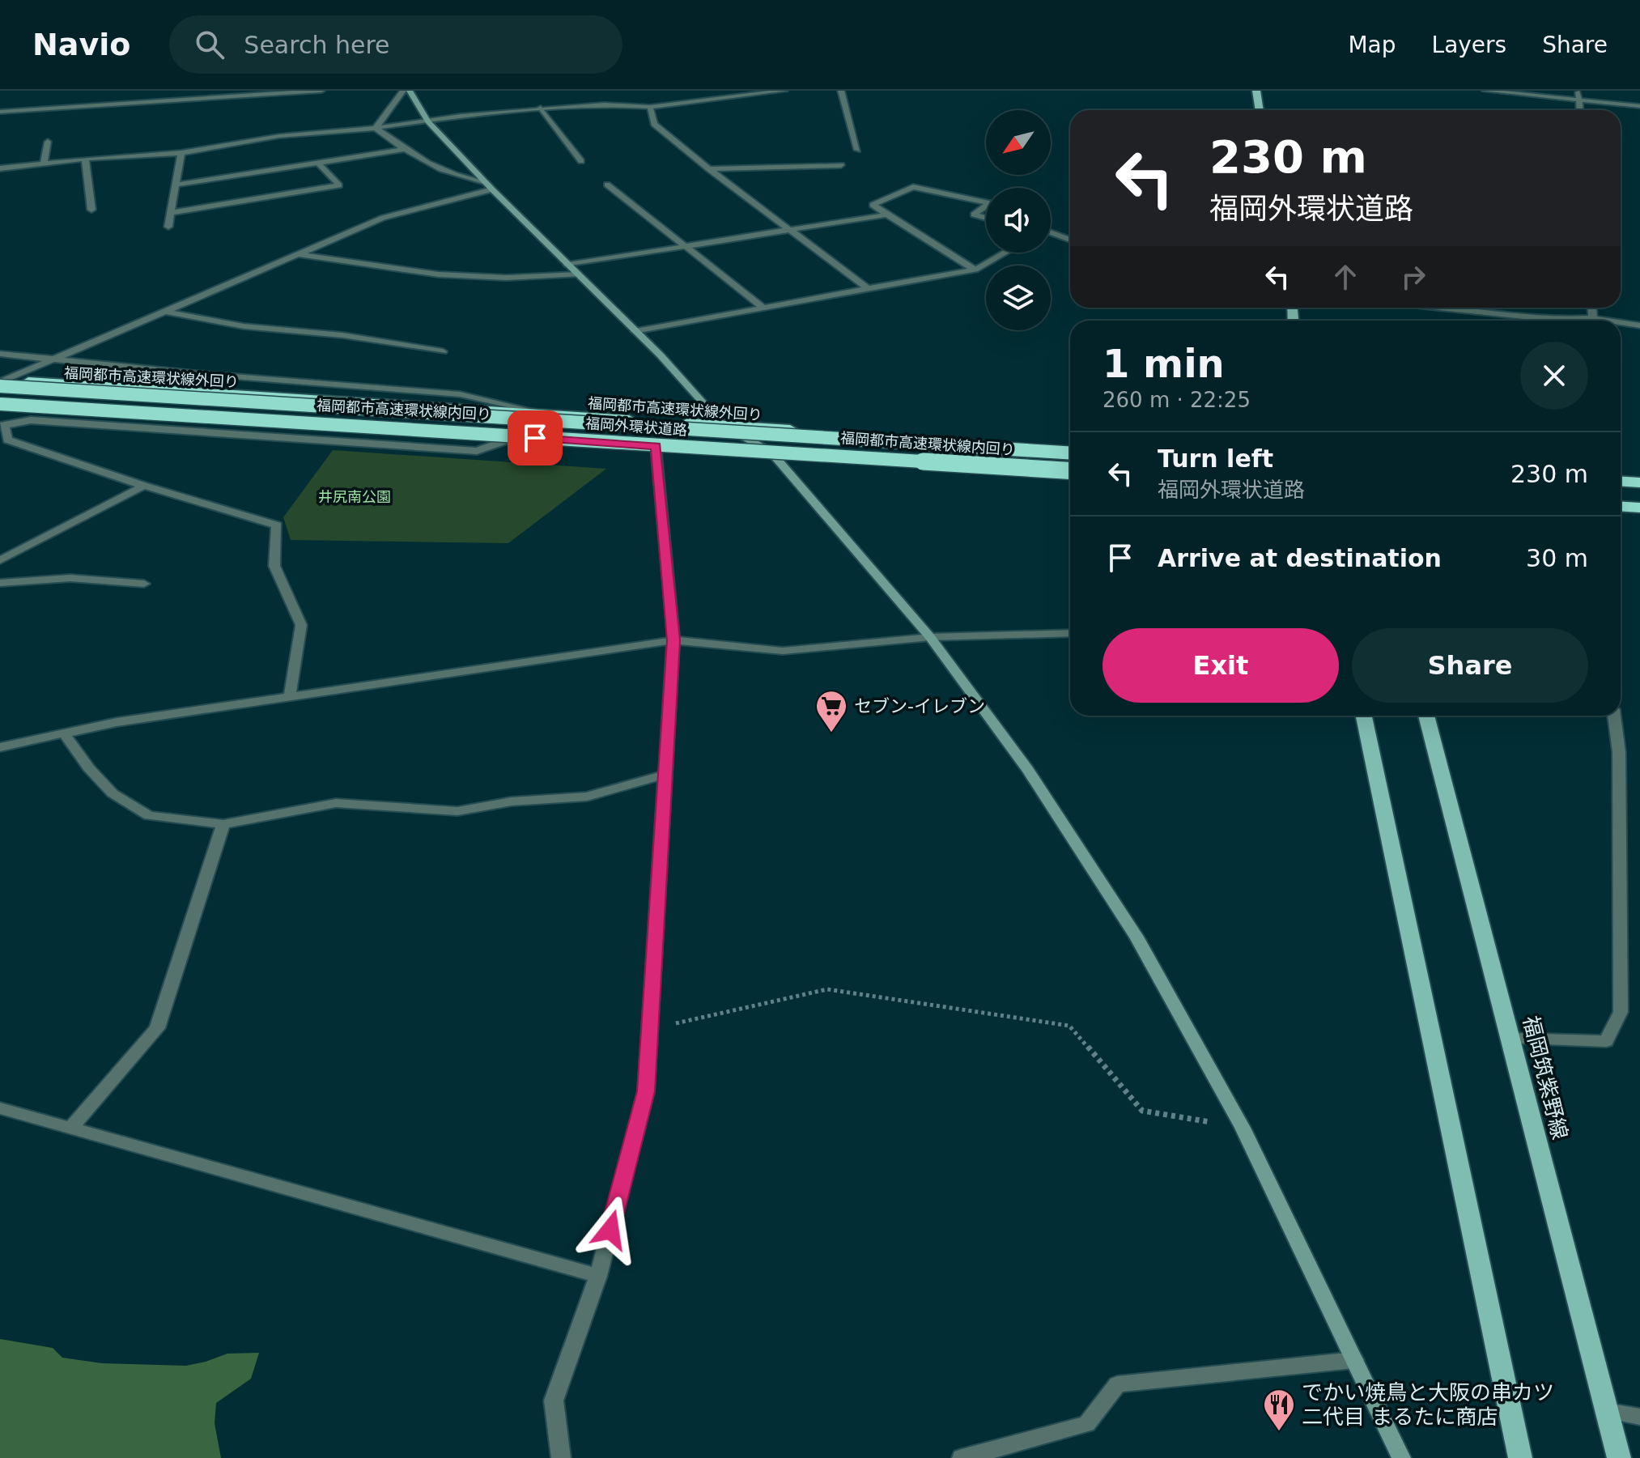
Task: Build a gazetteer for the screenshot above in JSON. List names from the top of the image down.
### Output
{
  "streets": {
    "highway": ["福岡都市高速環状線外回り", "福岡都市高速環状線内回り", "福岡外環状道路"],
    "main road": ["福岡筑紫野線"]
  },
  "crossings": [
    ["福岡都市高速環状線外回り", "福岡外環状道路"],
    ["福岡都市高速環状線内回り", "福岡外環状道路"]
  ],
  "parks": ["井尻南公園"],
  "places": {
    "supermarket": ["セブン-イレブン"],
    "restaurant": ["でかい焼鳥と大阪の串カツ 二代目 まるたに商店"]
  },
  "north": "bottom left",
  "page": {
    "header": "Navio",
    "search": "Search here",
    "nav": ["Map", "Layers", "Share"],
    "turn": ["230 m", "福岡外環状道路"],
    "heading": ["1 min", "260 m · 22:25"],
    "list": [
      {
        "name": "Turn left",
        "note": "福岡外環状道路",
        "value": "230 m"
      },
      {
        "name": "Arrive at destination",
        "value": "30 m"
      }
    ],
    "buttons": ["Exit", "Share"]
  }
}
